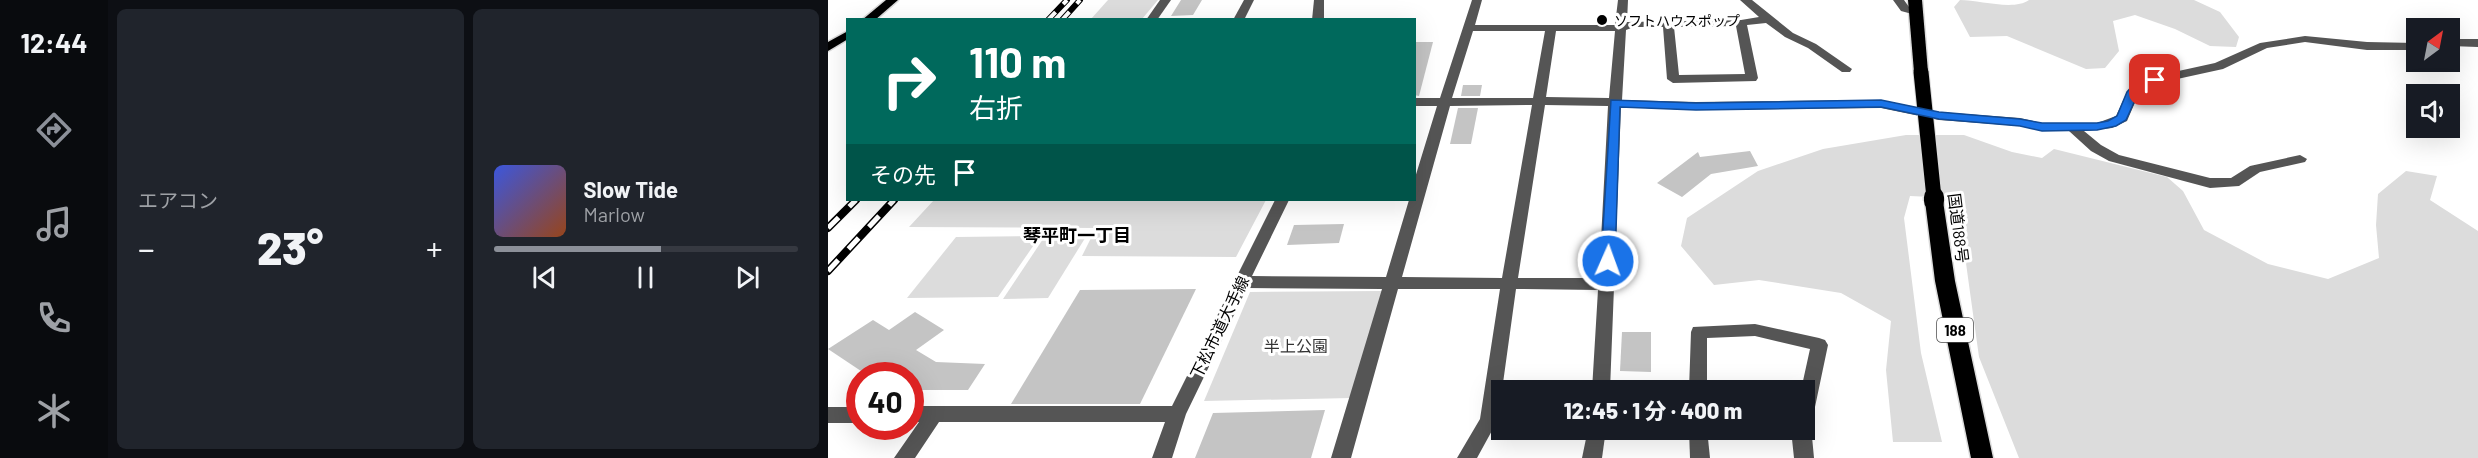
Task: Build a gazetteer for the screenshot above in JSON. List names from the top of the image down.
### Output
{
  "streets": {
    "highway": ["国道188号", "188"],
    "street": ["下松市道大手線"]
  },
  "districts": ["琴平町一丁目"],
  "parks": ["半上公園"],
  "places": ["ソフトハウスポップ"],
  "north": "top right",
  "page": {
    "tabs": "12:44",
    "tile": "エアコン",
    "turn": ["110 m", "右折"],
    "then": "その先",
    "song": ["Slow Tide", "Marlow"],
    "heat": ["−", "23°", "+"],
    "limit": "40",
    "trip": "12:45 · 1 分 · 400 m"
  }
}
